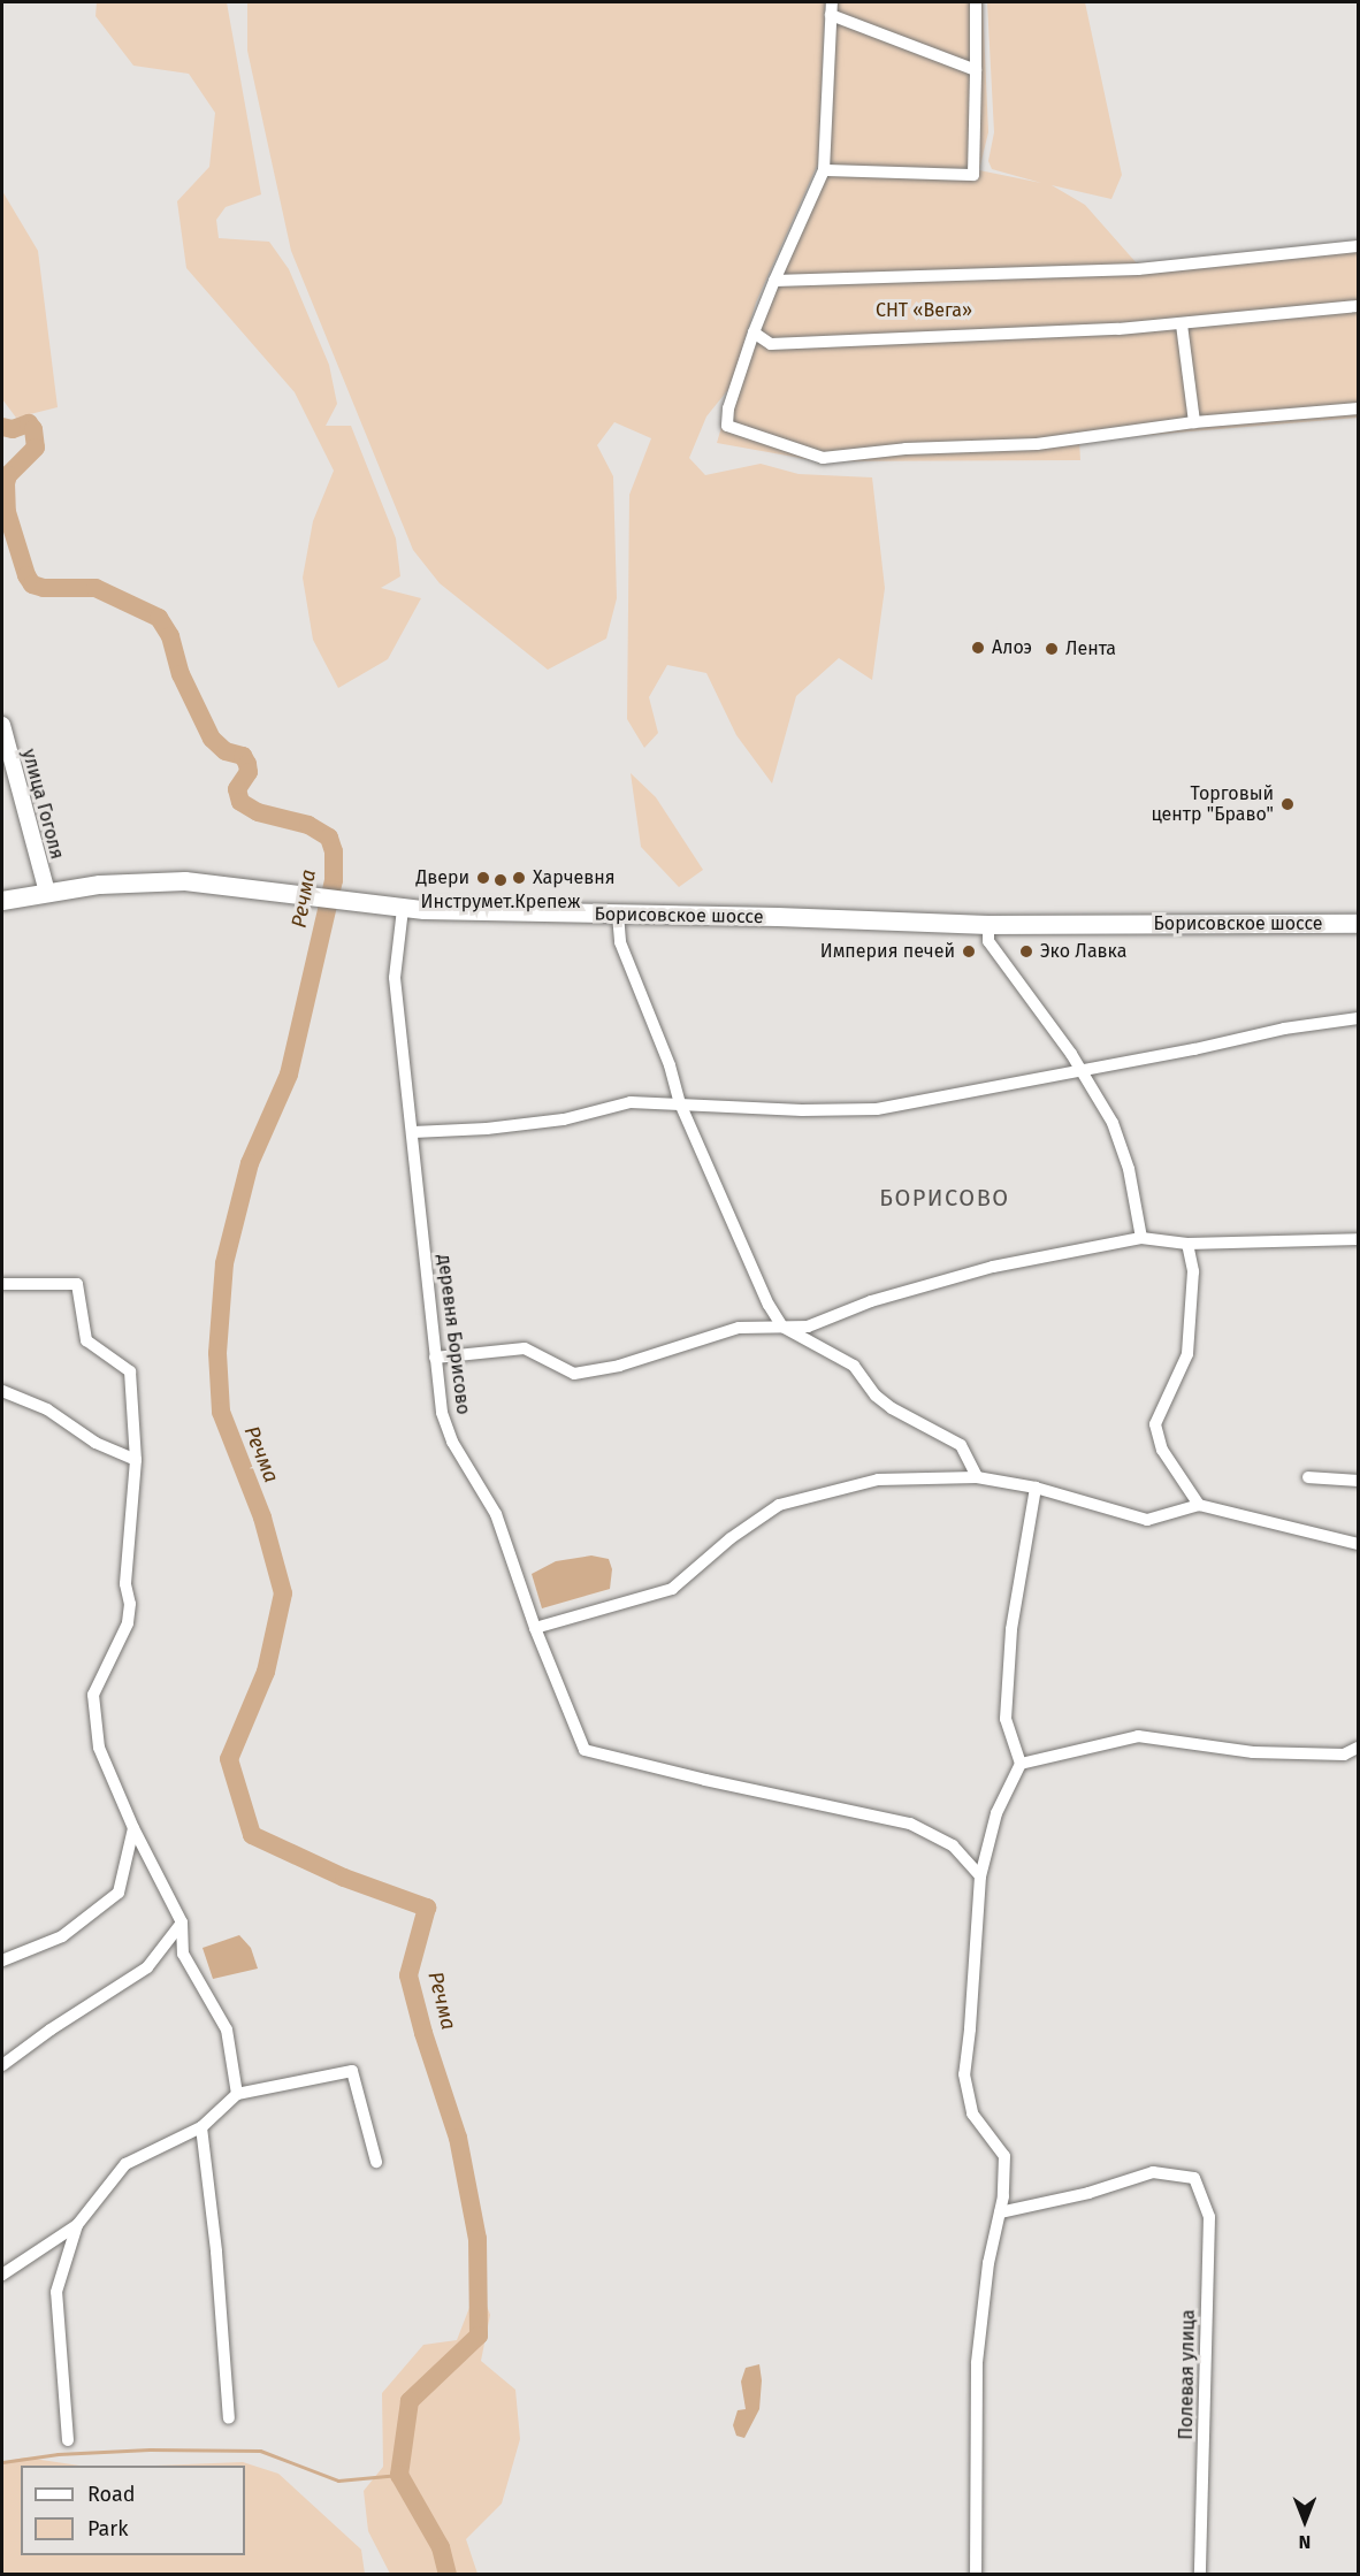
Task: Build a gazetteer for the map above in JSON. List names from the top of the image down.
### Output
{
  "streets": {
    "main road": ["Борисовское шоссе"],
    "street": ["улица Гоголя", "деревня Борисово", "Полевая улица"]
  },
  "crossings": [
    ["улица Гоголя", "Борисовское шоссе"],
    ["Борисовское шоссе", "деревня Борисово"]
  ],
  "districts": ["БОРИСОВО"],
  "water": ["Речма"],
  "parks": ["СНТ «Вега»"],
  "places": [
    "Алоэ",
    "Лента",
    "Торговый центр \"Браво\"",
    "Двери",
    "Харчевня",
    "Инструмет.Крепеж",
    "Империя печей",
    "Эко Лавка"
  ],
  "legend": ["Road", "Park"],
  "north": "bottom"
}
